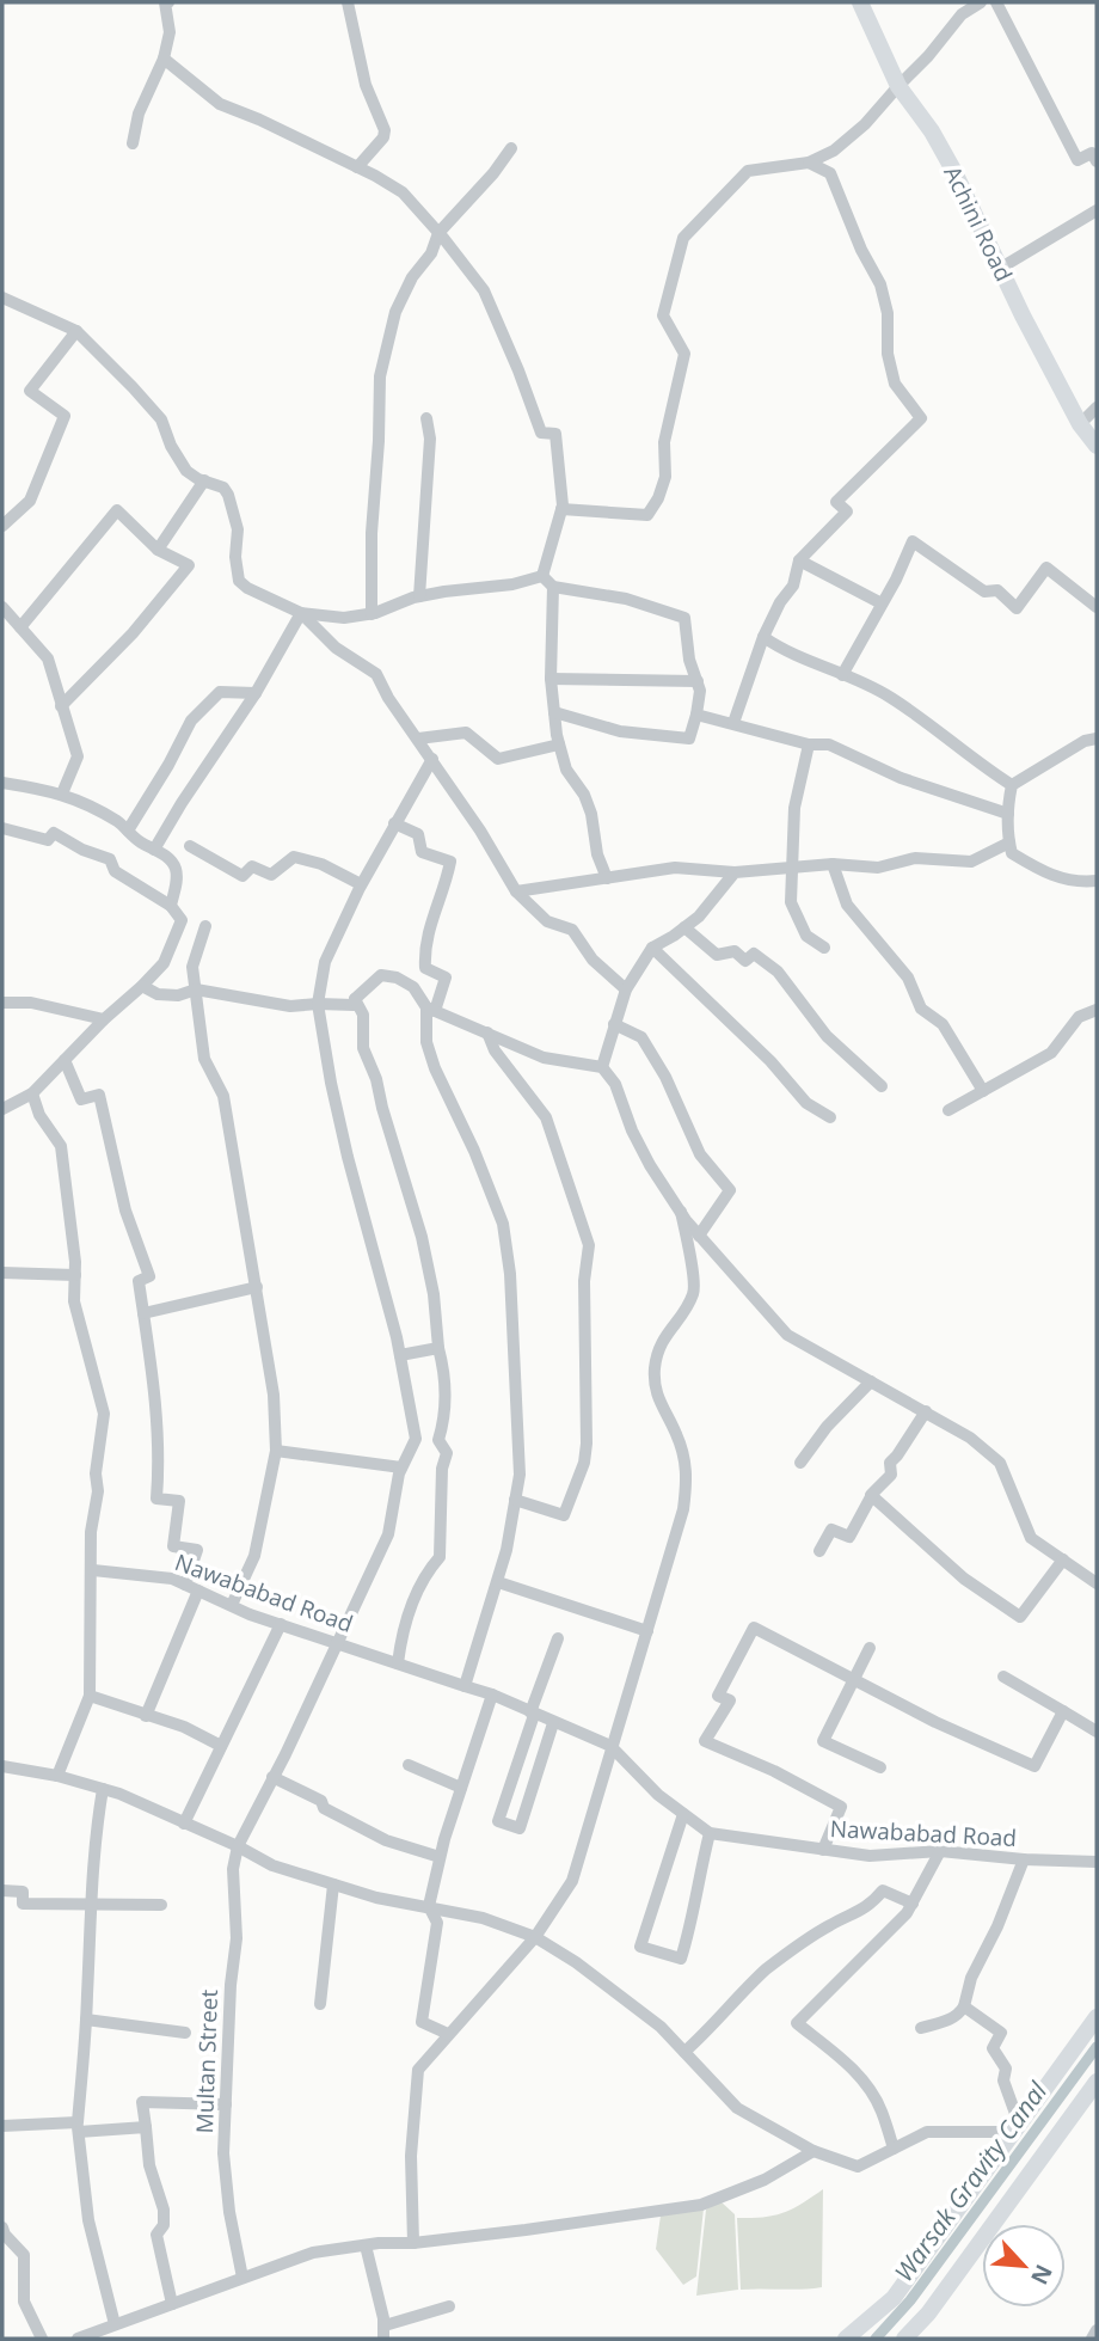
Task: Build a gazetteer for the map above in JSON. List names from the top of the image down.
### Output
{
  "streets": {
    "main road": ["Achini Road"],
    "street": ["Nawababad Road", "Multan Street"]
  },
  "water": ["Warsak Gravity Canal"],
  "north": "bottom right"
}
